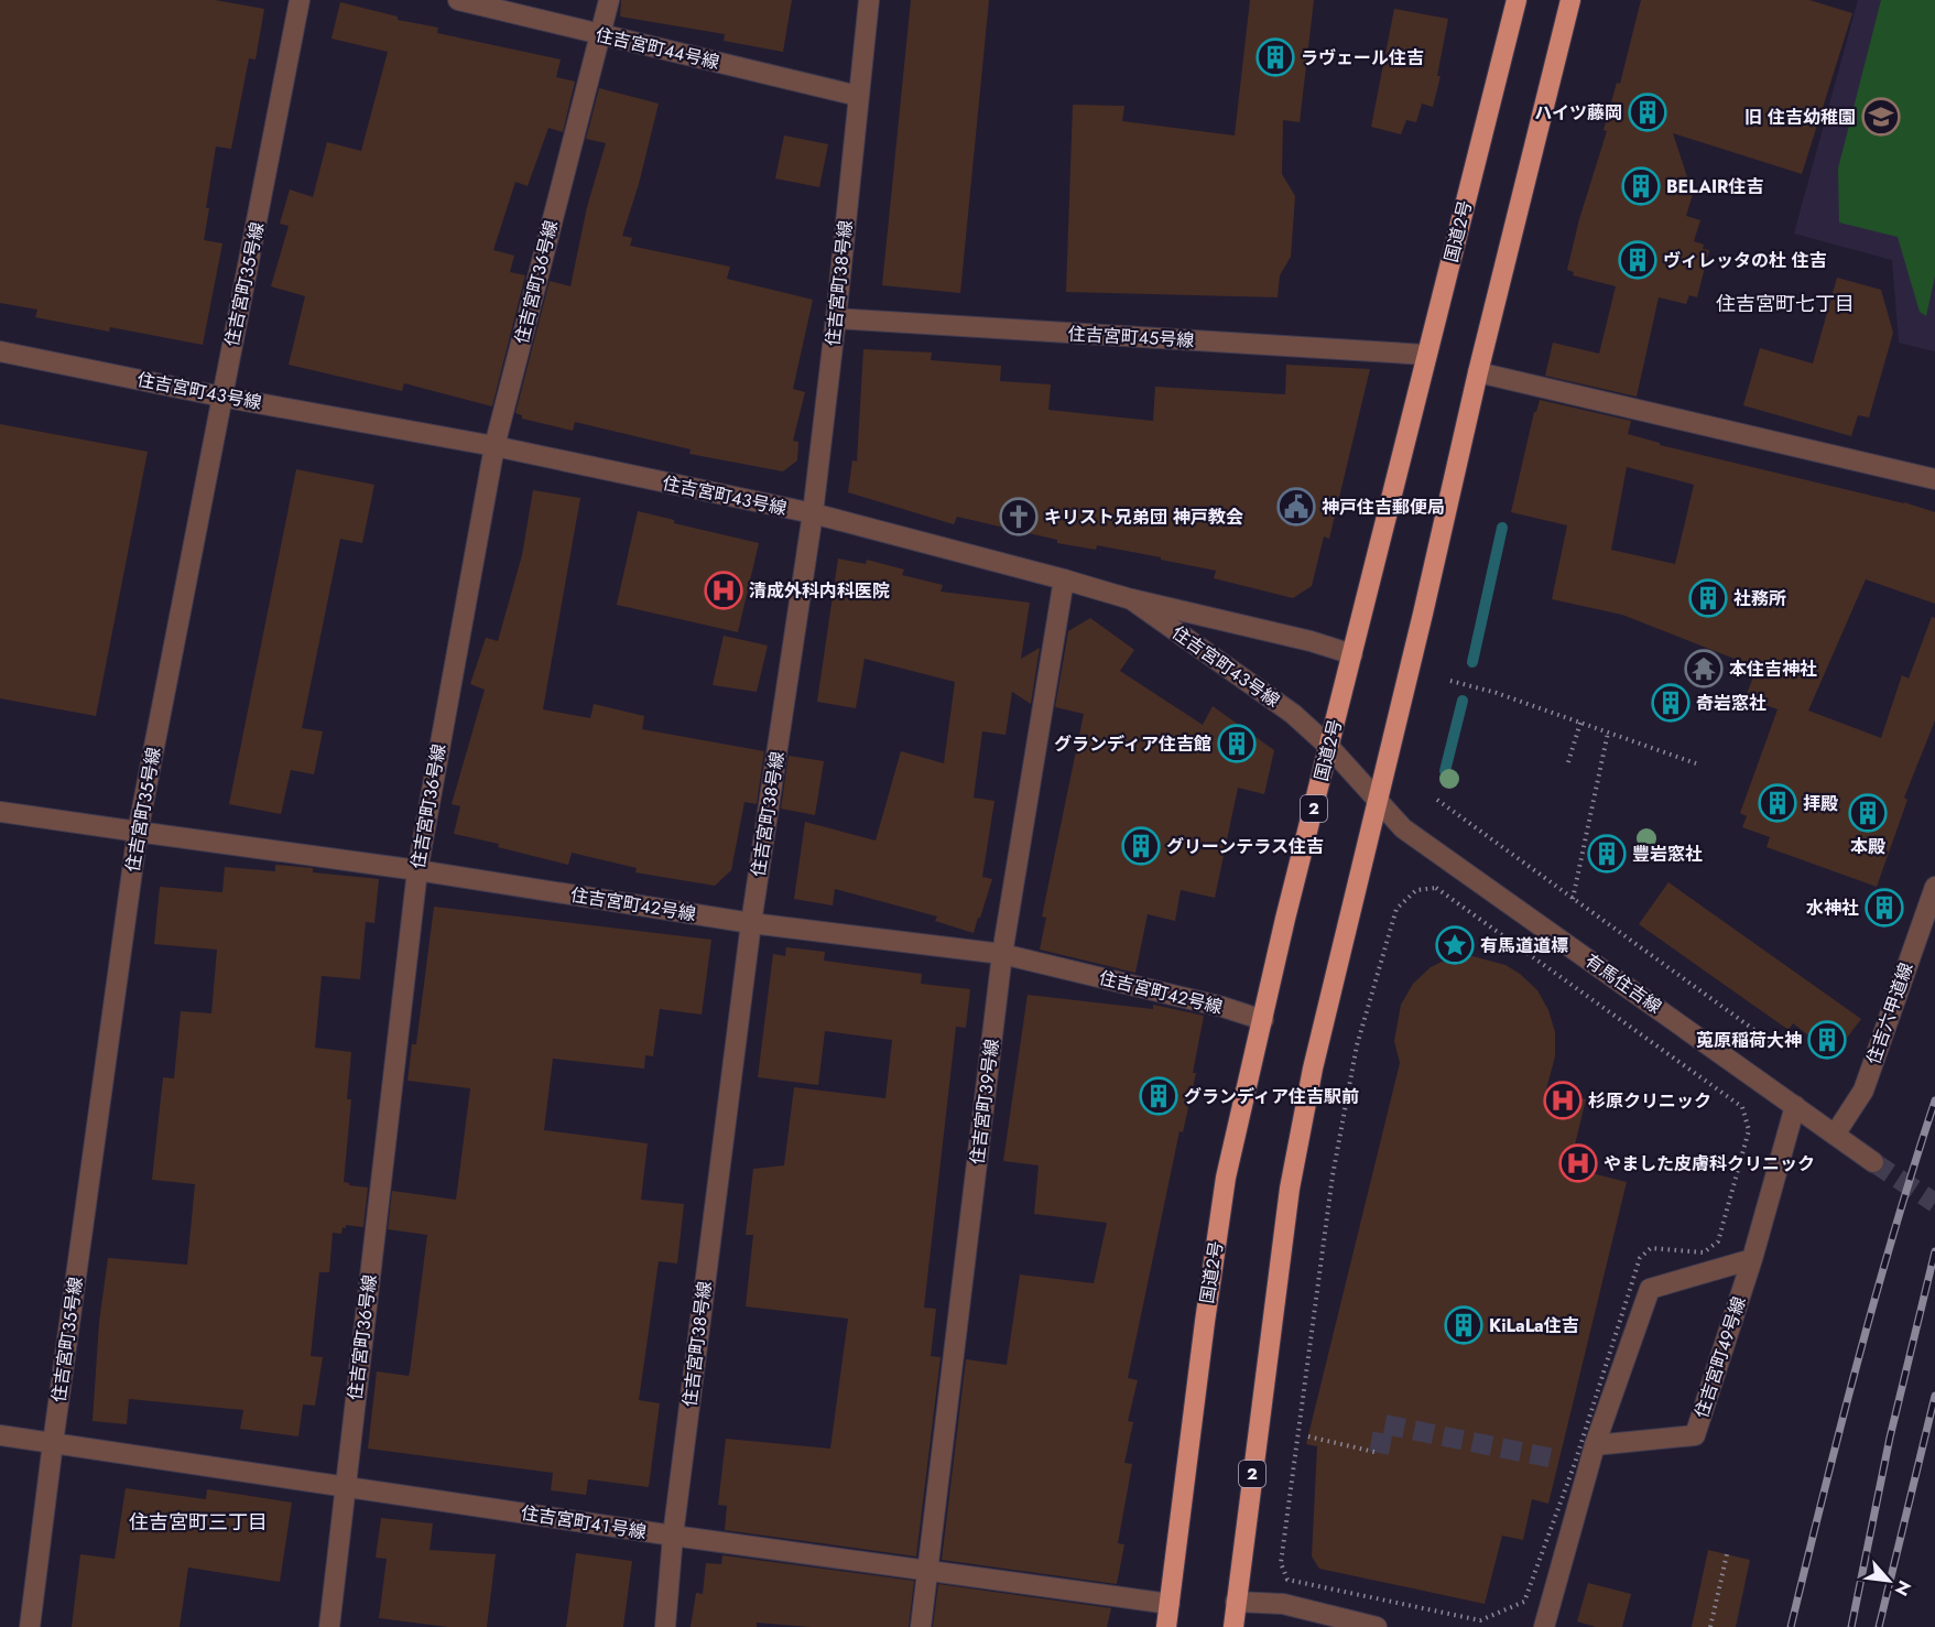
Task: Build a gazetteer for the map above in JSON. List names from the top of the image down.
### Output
{
  "streets": {
    "highway": ["国道2号", "2"],
    "street": [
      "住吉宮町４４号線",
      "住吉宮町３６号線",
      "住吉宮町３８号線",
      "住吉宮町３５号線",
      "住吉宮町４５号線",
      "住吉宮町４３号線",
      "住吉宮町４２号線",
      "有馬住吉線",
      "住吉六甲道線",
      "住吉宮町３９号線",
      "住吉宮町４９号線",
      "住吉宮町４１号線"
    ]
  },
  "crossings": [
    ["住吉宮町４４号線", "住吉宮町３６号線"],
    ["住吉宮町４４号線", "住吉宮町３８号線"],
    ["国道2号", "住吉宮町４５号線"],
    ["国道2号", "住吉宮町４３号線"],
    ["国道2号", "住吉宮町４２号線"],
    ["国道2号", "住吉宮町４１号線"],
    ["住吉宮町３６号線", "住吉宮町４３号線"],
    ["住吉宮町３６号線", "住吉宮町４２号線"],
    ["住吉宮町３６号線", "住吉宮町４１号線"],
    ["住吉宮町３８号線", "住吉宮町４５号線"],
    ["住吉宮町３８号線", "住吉宮町４３号線"],
    ["住吉宮町３８号線", "住吉宮町４２号線"],
    ["住吉宮町３８号線", "住吉宮町４１号線"],
    ["住吉宮町３５号線", "住吉宮町４３号線"],
    ["住吉宮町３５号線", "住吉宮町４２号線"],
    ["住吉宮町３５号線", "住吉宮町４１号線"],
    ["住吉宮町４３号線", "2"],
    ["住吉宮町４３号線", "有馬住吉線"],
    ["住吉宮町４３号線", "住吉宮町３９号線"],
    ["2", "有馬住吉線"],
    ["住吉宮町４２号線", "住吉宮町３９号線"],
    ["有馬住吉線", "住吉六甲道線"],
    ["有馬住吉線", "住吉宮町４９号線"],
    ["住吉宮町３９号線", "住吉宮町４１号線"]
  ],
  "districts": ["住吉宮町七丁目", "住吉宮町三丁目"],
  "places": {
    "building": [
      "ラヴェール住吉",
      "ハイツ藤岡",
      "BELAIR住吉",
      "ヴィレッタの杜 住吉",
      "社務所",
      "奇岩窓社",
      "グランディア住吉館",
      "拝殿",
      "本殿",
      "グリーンテラス住吉",
      "豐岩窓社",
      "水神社",
      "莵原稲荷大神",
      "グランディア住吉駅前",
      "KiLaLa住吉"
    ],
    "school or university": ["旧 住吉幼稚園"],
    "public building": ["神戸住吉郵便局"],
    "church": ["キリスト兄弟団 神戸教会"],
    "hospital": ["清成外科内科医院", "杉原クリニック", "やました皮膚科クリニック"],
    "temple": ["本住吉神社"],
    "place": ["有馬道道標"]
  },
  "north": "bottom right"
}
